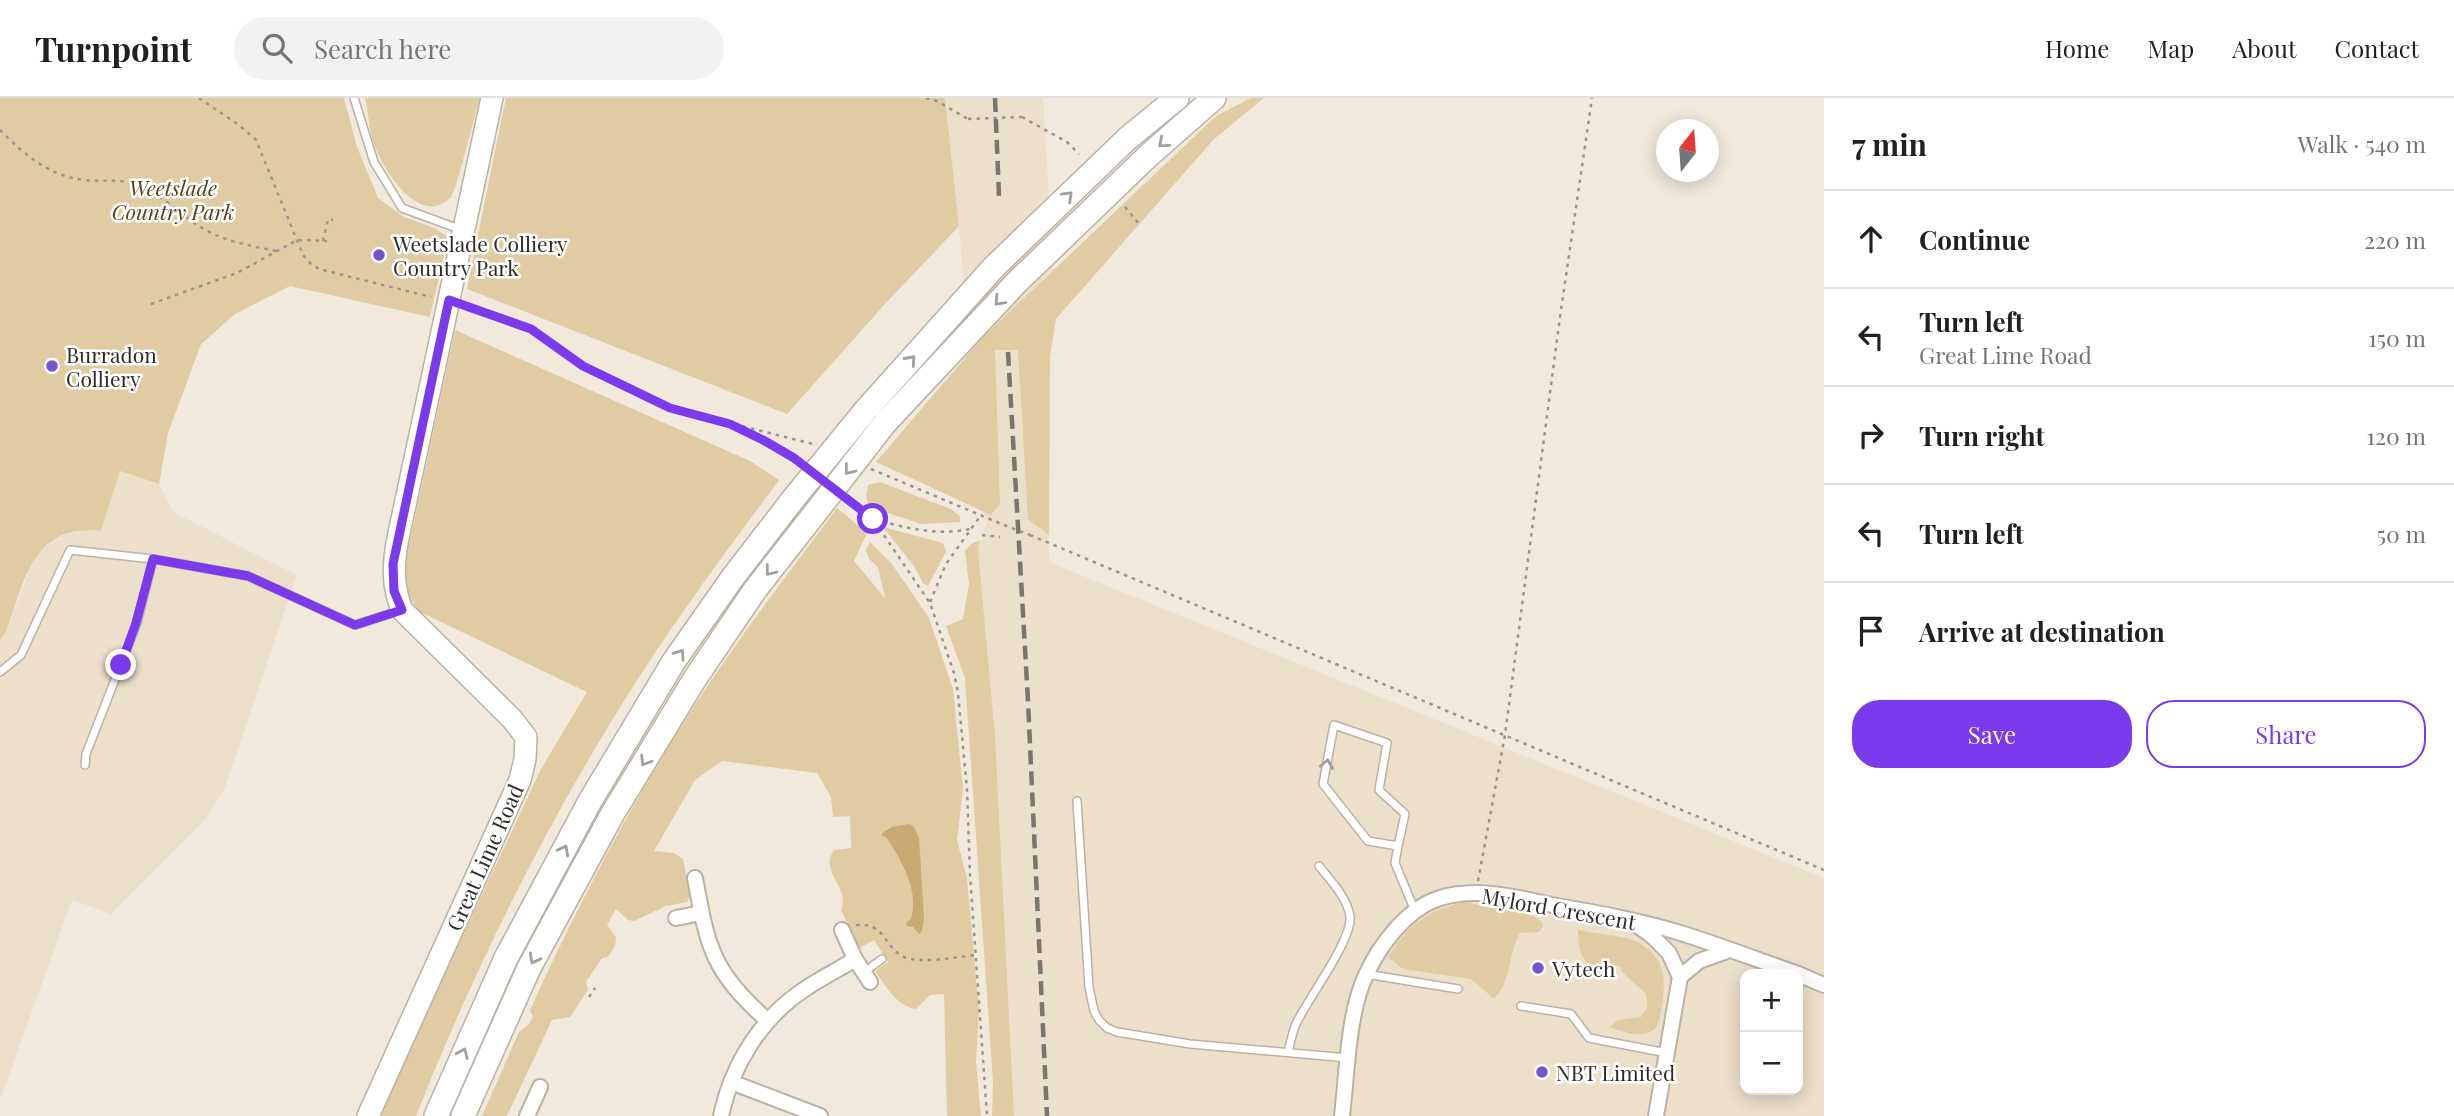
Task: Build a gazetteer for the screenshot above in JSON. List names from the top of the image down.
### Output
{
  "streets": {
    "main road": ["Great Lime Road"],
    "street": ["Mylord Crescent"]
  },
  "parks": ["Weetslade Country Park"],
  "places": [
    "Weetslade Colliery Country Park",
    "Burradon Colliery",
    "Vytech",
    "NBT Limited"
  ],
  "north": "top",
  "page": {
    "header": "Turnpoint",
    "search": "Search here",
    "nav": [
      "Home",
      "Map",
      "About",
      "Contact"
    ],
    "heading": ["7 min", "Walk · 540 m"],
    "list": [
      ["Continue", "220 m"],
      ["Turn left", "Great Lime Road", "150 m"],
      ["Turn right", "120 m"],
      ["Turn left", "50 m"],
      "Arrive at destination"
    ],
    "buttons": ["Save", "Share"],
    "map_buttons": ["+", "−"]
  }
}
